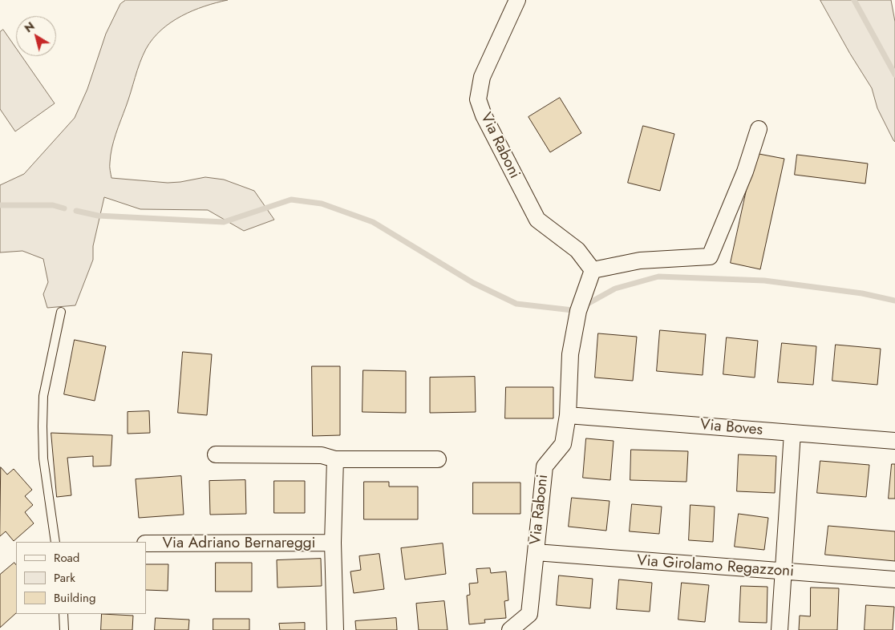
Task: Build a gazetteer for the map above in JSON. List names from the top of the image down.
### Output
{
  "streets": {
    "street": [
      "Via Raboni",
      "Via Boves",
      "Via Adriano Bernareggi",
      "Via Girolamo Regazzoni"
    ]
  },
  "crossings": [
    ["Via Raboni", "Via Boves"],
    ["Via Raboni", "Via Girolamo Regazzoni"]
  ],
  "legend": ["Road", "Park", "Building"],
  "north": "top left"
}
